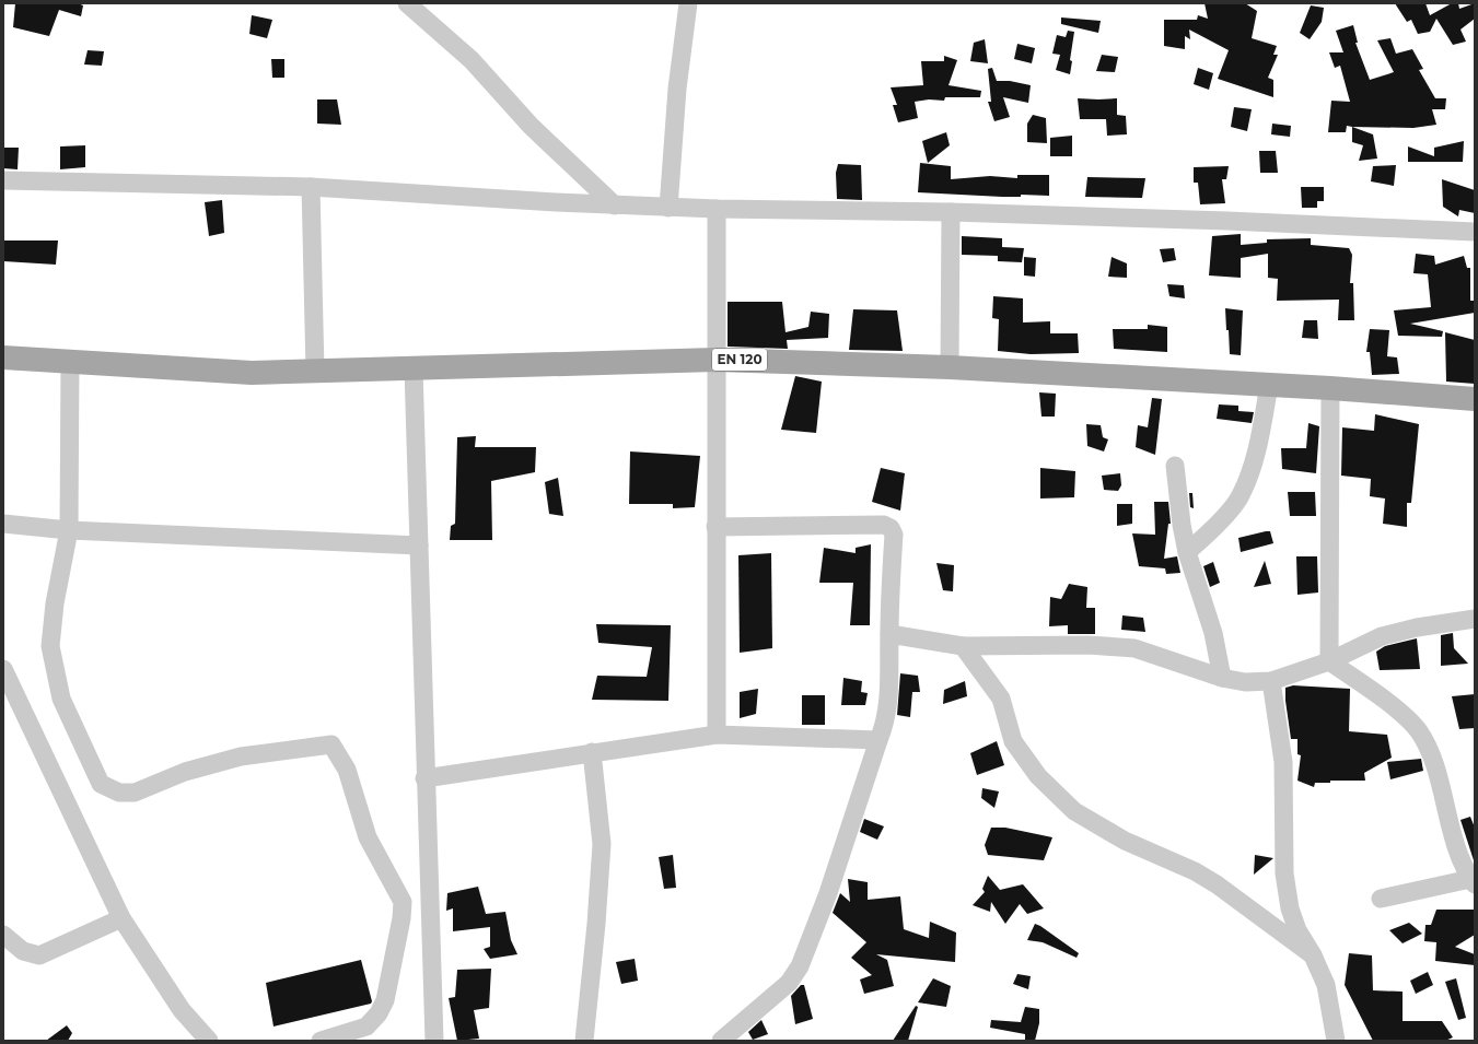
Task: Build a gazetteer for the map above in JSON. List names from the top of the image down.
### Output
{
  "streets": {
    "main road": ["EN 120"]
  }
}
